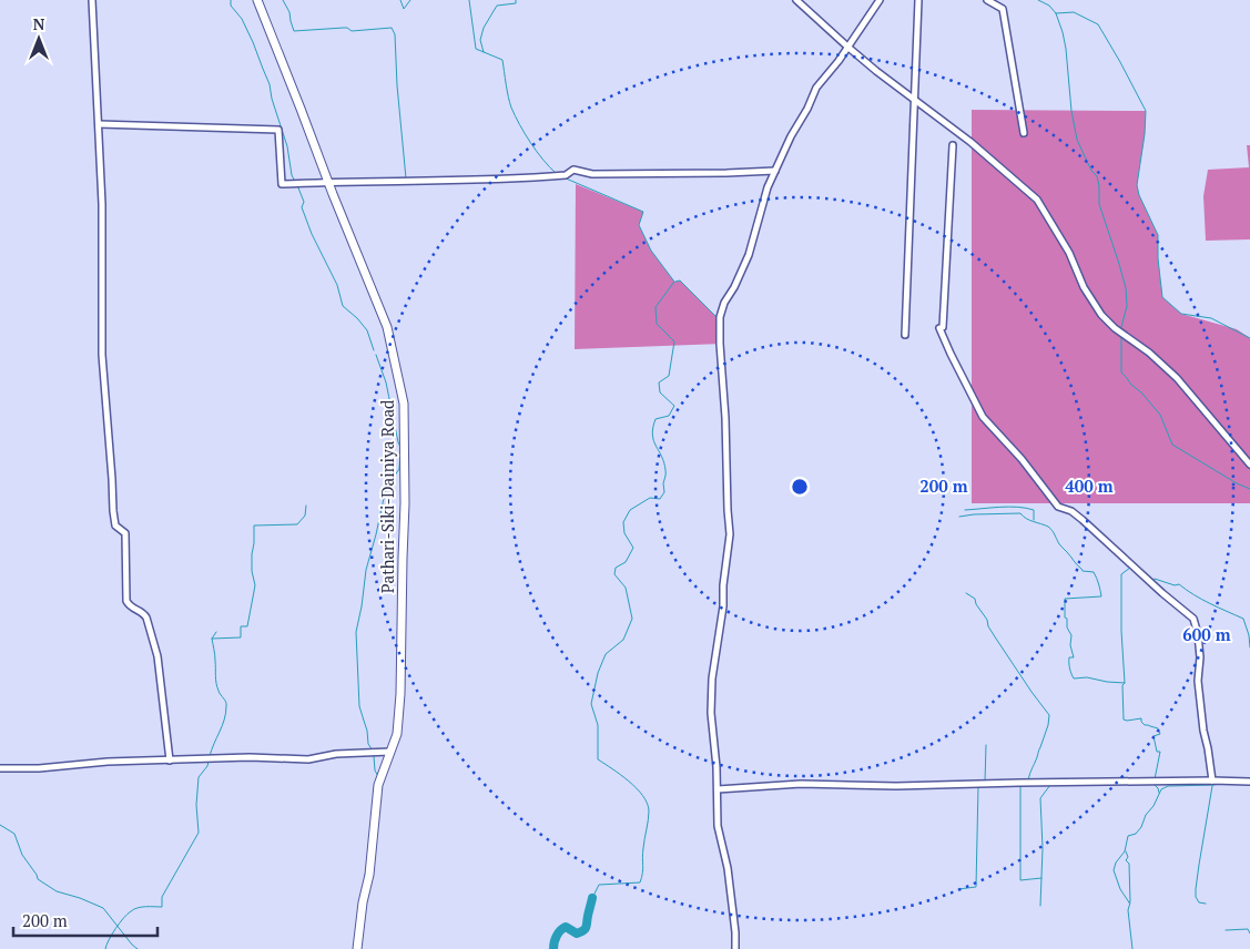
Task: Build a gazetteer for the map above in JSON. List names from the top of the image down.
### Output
{
  "streets": {
    "main road": ["Pathari-Siki-Dainiya Road"]
  },
  "scale_bar": "200 m",
  "north": "top",
  "rings": ["200 m", "400 m", "600 m"]
}
